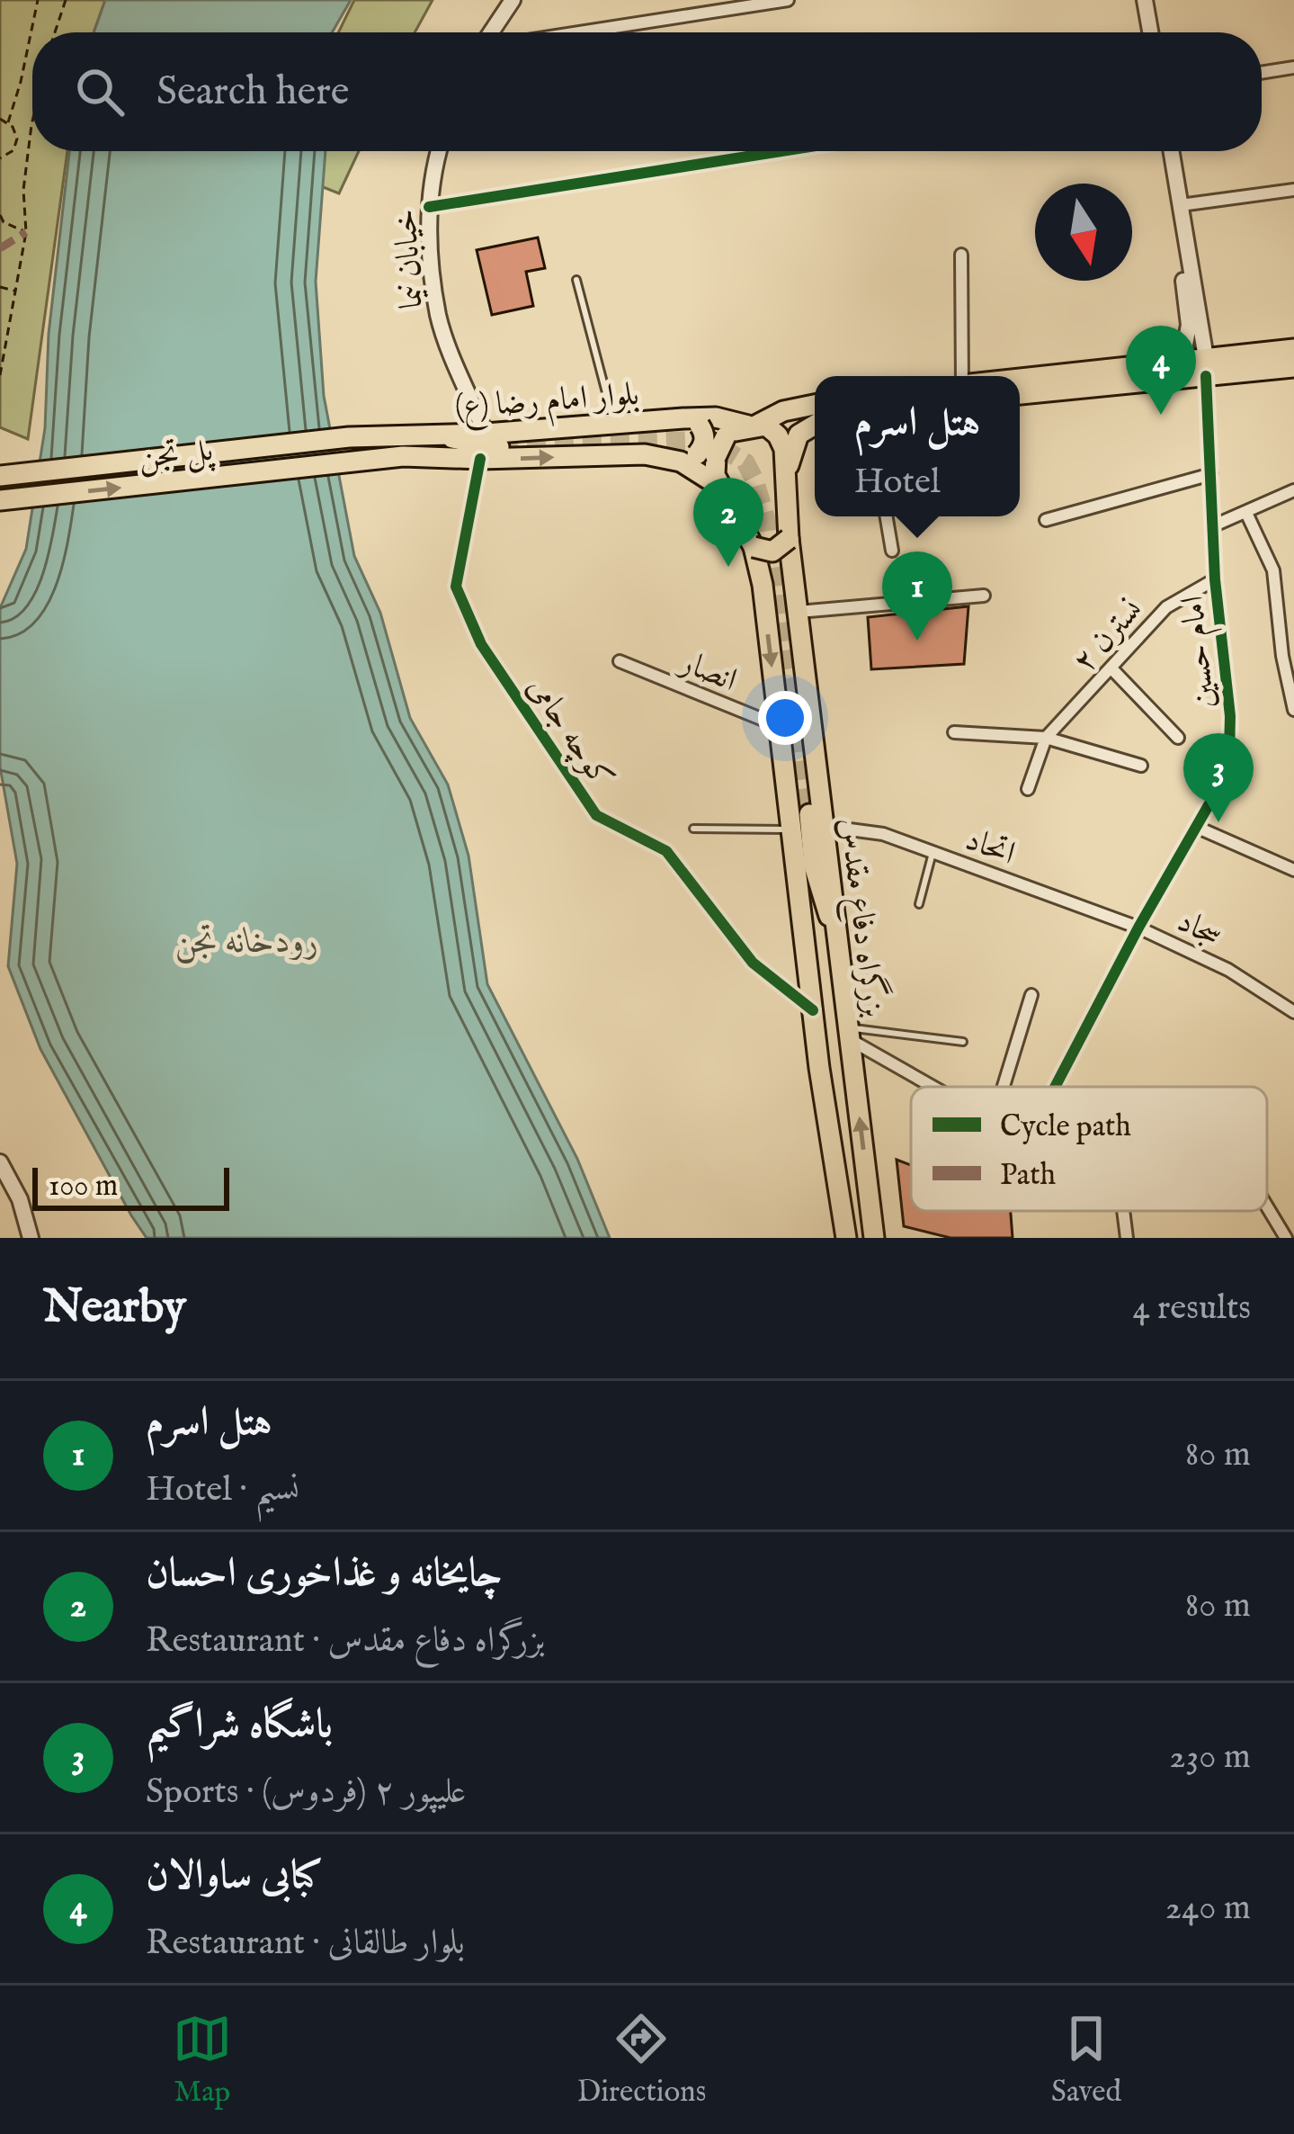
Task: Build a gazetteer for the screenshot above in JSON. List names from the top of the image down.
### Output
{
  "streets": {
    "main road": ["بلوار امام رضا (ع)", "پل تجن", "بزرگراه دفاع مقدس"],
    "street": [
      "خیابان نیما",
      "نسترن ۲",
      "امام حسین",
      "انصار",
      "کوچه جامی",
      "اتحاد",
      "سجاد"
    ]
  },
  "crossings": [
    ["خیابان نیما", "بلوار امام رضا (ع)"],
    ["بلوار امام رضا (ع)", "پل تجن"],
    ["بلوار امام رضا (ع)", "کوچه جامی"],
    ["نسترن ۲", "امام حسین"],
    ["امام حسین", "اتحاد"],
    ["امام حسین", "سجاد"],
    ["انصار", "بزرگراه دفاع مقدس"],
    ["کوچه جامی", "بزرگراه دفاع مقدس"],
    ["اتحاد", "بزرگراه دفاع مقدس"],
    ["اتحاد", "سجاد"]
  ],
  "water": ["رودخانه تجن"],
  "legend": ["Cycle path", "Path"],
  "scale_bar": "100 m",
  "north": "bottom",
  "page": {
    "search": "Search here",
    "pins": [
      "4",
      "2",
      "1",
      "3"
    ],
    "popup": ["هتل اسرم", "Hotel"],
    "scale": "100 m",
    "heading": ["Nearby", "4 results"],
    "list": [
      {
        "mark": "1",
        "name": "هتل اسرم",
        "note": "Hotel · نسیم",
        "value": "80 m"
      },
      {
        "mark": "2",
        "name": "چایخانه و غذاخوری احسان",
        "note": "Restaurant · بزرگراه دفاع مقدس",
        "value": "80 m"
      },
      {
        "mark": "3",
        "name": "باشگاه شراگیم",
        "note": "Sports · علیپور ۲ (فردوس)",
        "value": "230 m"
      },
      {
        "mark": "4",
        "name": "کبابی ساوالان",
        "note": "Restaurant · بلوار طالقانی",
        "value": "240 m"
      }
    ],
    "nav": ["Map", "Directions", "Saved"]
  }
}
